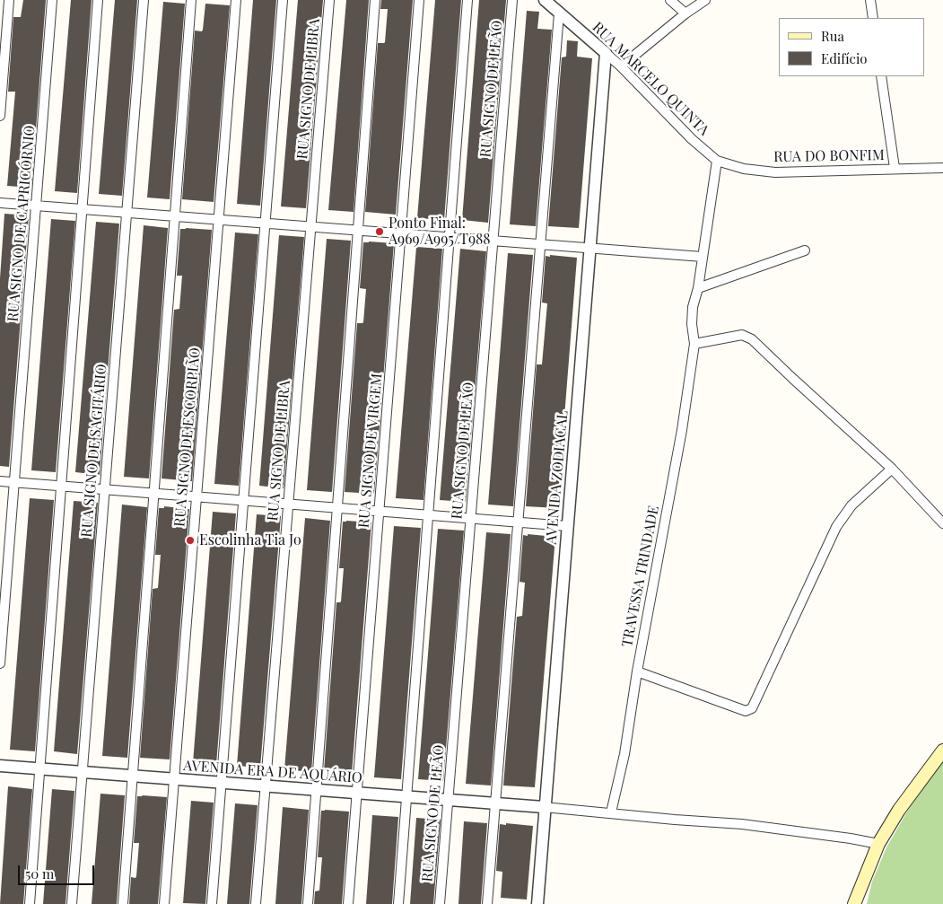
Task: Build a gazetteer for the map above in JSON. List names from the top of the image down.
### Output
{
  "streets": {
    "street": [
      "RUA MARCELO QUINTA",
      "RUA SIGNO DE LIBRA",
      "RUA SIGNO DE LEÃO",
      "RUA DO BONFIM",
      "RUA SIGNO DE CAPRICÓRNIO",
      "RUA SIGNO DE ESCORPIÃO",
      "RUA SIGNO DE SAGITÁRIO",
      "RUA SIGNO DE VIRGEM",
      "AVENIDA ZODIACAL",
      "TRAVESSA TRINDADE",
      "AVENIDA ERA DE AQUÁRIO"
    ]
  },
  "crossings": [
    ["RUA MARCELO QUINTA", "RUA DO BONFIM"],
    ["RUA MARCELO QUINTA", "AVENIDA ZODIACAL"],
    ["RUA MARCELO QUINTA", "TRAVESSA TRINDADE"],
    ["RUA SIGNO DE LIBRA", "AVENIDA ERA DE AQUÁRIO"],
    ["RUA SIGNO DE LEÃO", "AVENIDA ERA DE AQUÁRIO"],
    ["RUA DO BONFIM", "TRAVESSA TRINDADE"],
    ["RUA SIGNO DE ESCORPIÃO", "AVENIDA ERA DE AQUÁRIO"],
    ["RUA SIGNO DE SAGITÁRIO", "AVENIDA ERA DE AQUÁRIO"],
    ["RUA SIGNO DE VIRGEM", "AVENIDA ERA DE AQUÁRIO"],
    ["AVENIDA ZODIACAL", "AVENIDA ERA DE AQUÁRIO"]
  ],
  "places": ["Ponto Final: A969/A995/T988", "Escolinha Tia Jo"],
  "legend": ["Rua", "Edifício"],
  "scale_bar": "50 m"
}
